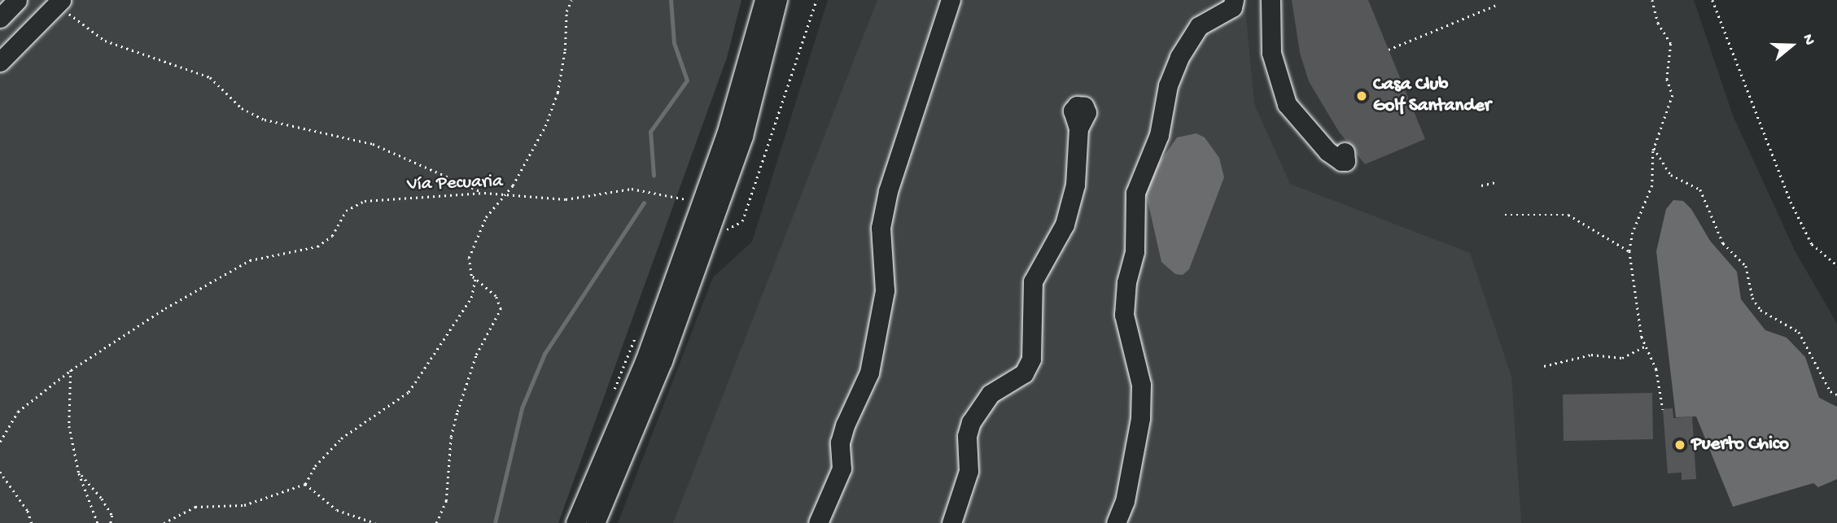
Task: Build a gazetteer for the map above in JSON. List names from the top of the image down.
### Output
{
  "streets": {
    "path": ["Vía Pecuaria"]
  },
  "places": ["Casa Club Golf Santander", "Puerto Chico"],
  "north": "right"
}
